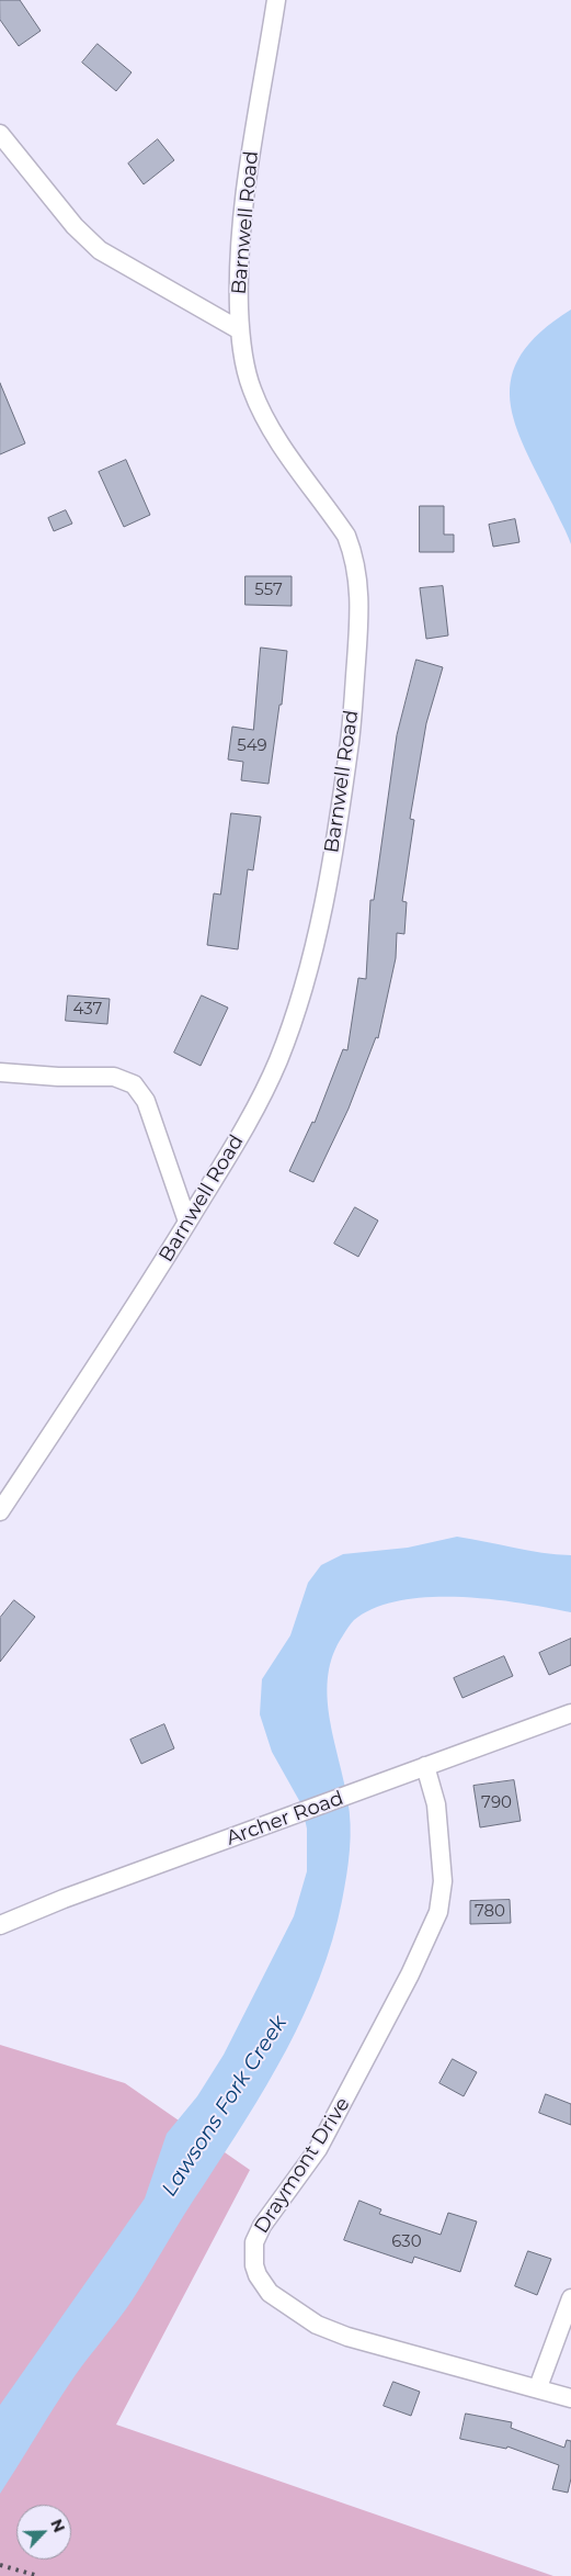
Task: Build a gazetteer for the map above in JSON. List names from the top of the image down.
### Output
{
  "streets": {
    "street": ["Barnwell Road", "Archer Road", "Draymont Drive"]
  },
  "crossings": [
    ["Archer Road", "Draymont Drive"]
  ],
  "water": ["Lawsons Fork Creek"],
  "house_numbers": [
    "557",
    "549",
    "437",
    "790",
    "780",
    "630"
  ],
  "north": "top right"
}
